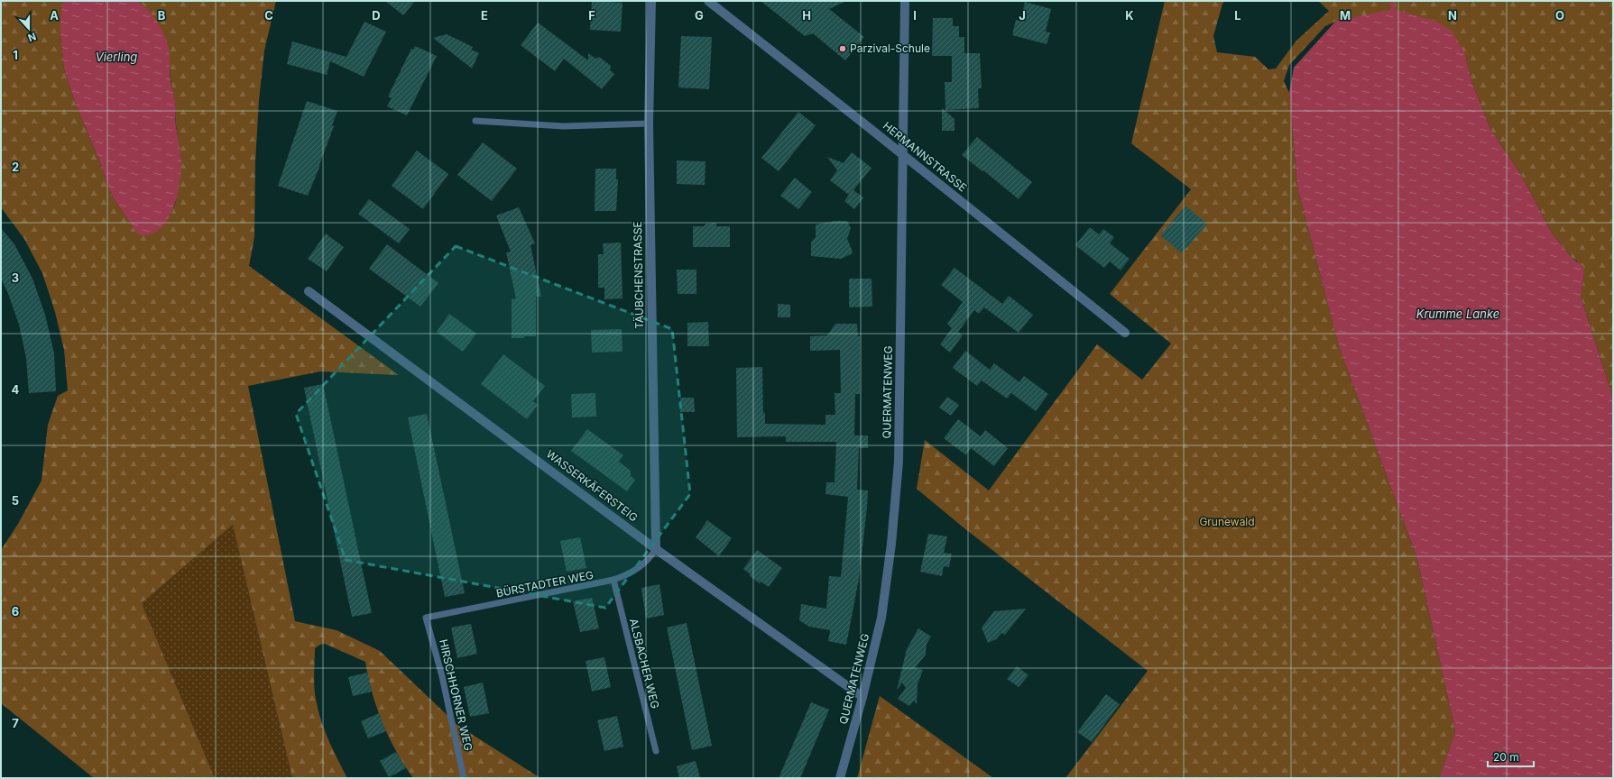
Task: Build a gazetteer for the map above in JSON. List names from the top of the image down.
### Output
{
  "streets": {
    "street": [
      "HERMANNSTRASSE",
      "TÄUBCHENSTRASSE",
      "QUERMATENWEG",
      "WASSERKÄFERSTEIG"
    ],
    "lane": ["BÜRSTADTER WEG", "ALSBACHER WEG", "HIRSCHHORNER WEG"]
  },
  "crossings": [
    ["HERMANNSTRASSE", "QUERMATENWEG"],
    ["TÄUBCHENSTRASSE", "WASSERKÄFERSTEIG"],
    ["TÄUBCHENSTRASSE", "BÜRSTADTER WEG"],
    ["QUERMATENWEG", "WASSERKÄFERSTEIG"],
    ["WASSERKÄFERSTEIG", "BÜRSTADTER WEG"],
    ["BÜRSTADTER WEG", "ALSBACHER WEG"],
    ["BÜRSTADTER WEG", "HIRSCHHORNER WEG"]
  ],
  "water": ["Vierling", "Krumme Lanke"],
  "parks": ["Grunewald"],
  "places": ["Parzival-Schule"],
  "scale_bar": "20 m",
  "north": "bottom",
  "grid": {
    "columns": [
      "A",
      "B",
      "C",
      "D",
      "E",
      "F",
      "G",
      "H",
      "I",
      "J",
      "K",
      "L",
      "M",
      "N",
      "O"
    ],
    "rows": [
      "1",
      "2",
      "3",
      "4",
      "5",
      "6",
      "7"
    ]
  }
}
